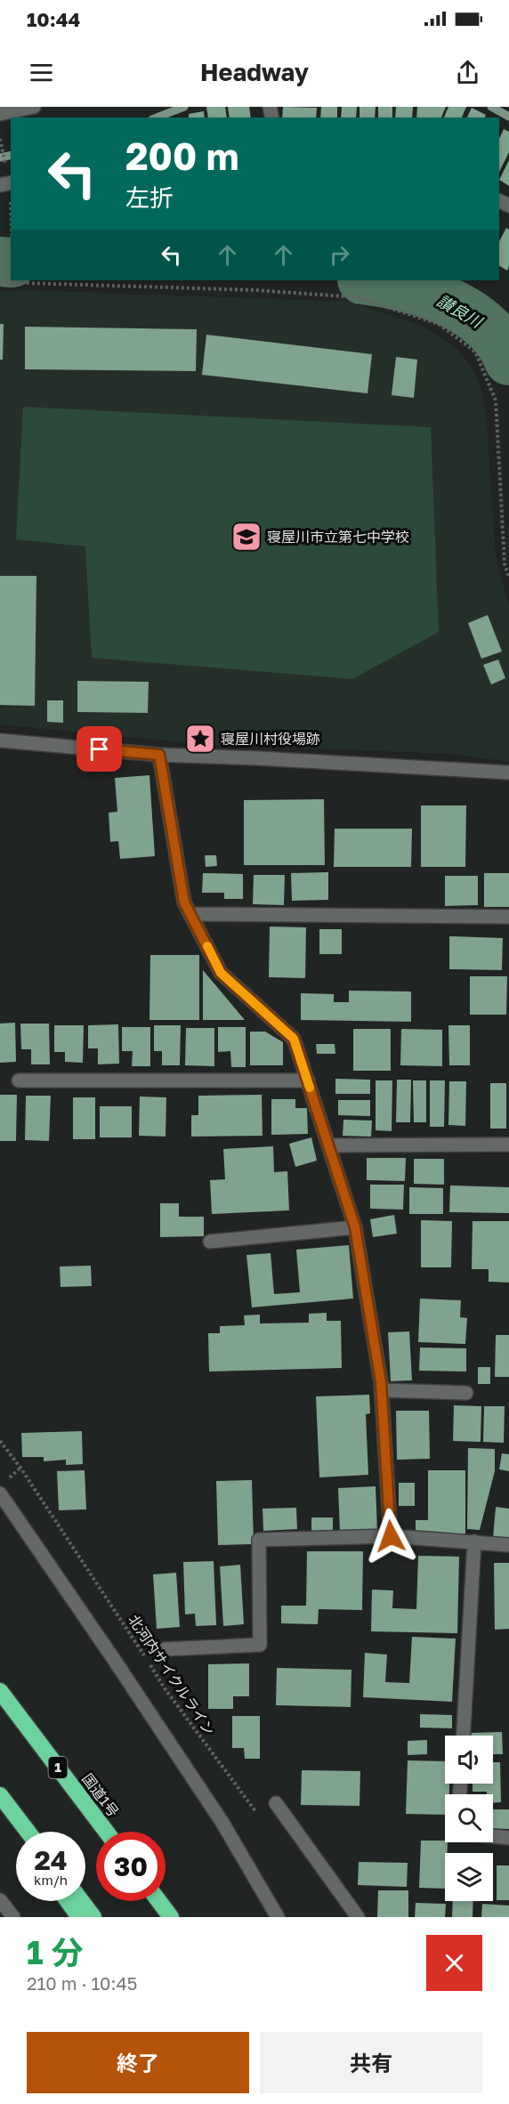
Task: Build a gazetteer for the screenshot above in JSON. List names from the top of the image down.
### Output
{
  "streets": {
    "highway": ["1", "国道1号"],
    "path": ["北河内サイクルライン"]
  },
  "water": ["讃良川"],
  "places": {
    "school or university": ["寝屋川市立第七中学校"],
    "place": ["寝屋川村役場跡"]
  },
  "page": {
    "status": "10:44",
    "header": "Headway",
    "turn": ["200 m", "左折"],
    "speed": "24 km/h",
    "limit": "30",
    "heading": ["1 分", "210 m · 10:45"],
    "buttons": ["終了", "共有"]
  }
}
